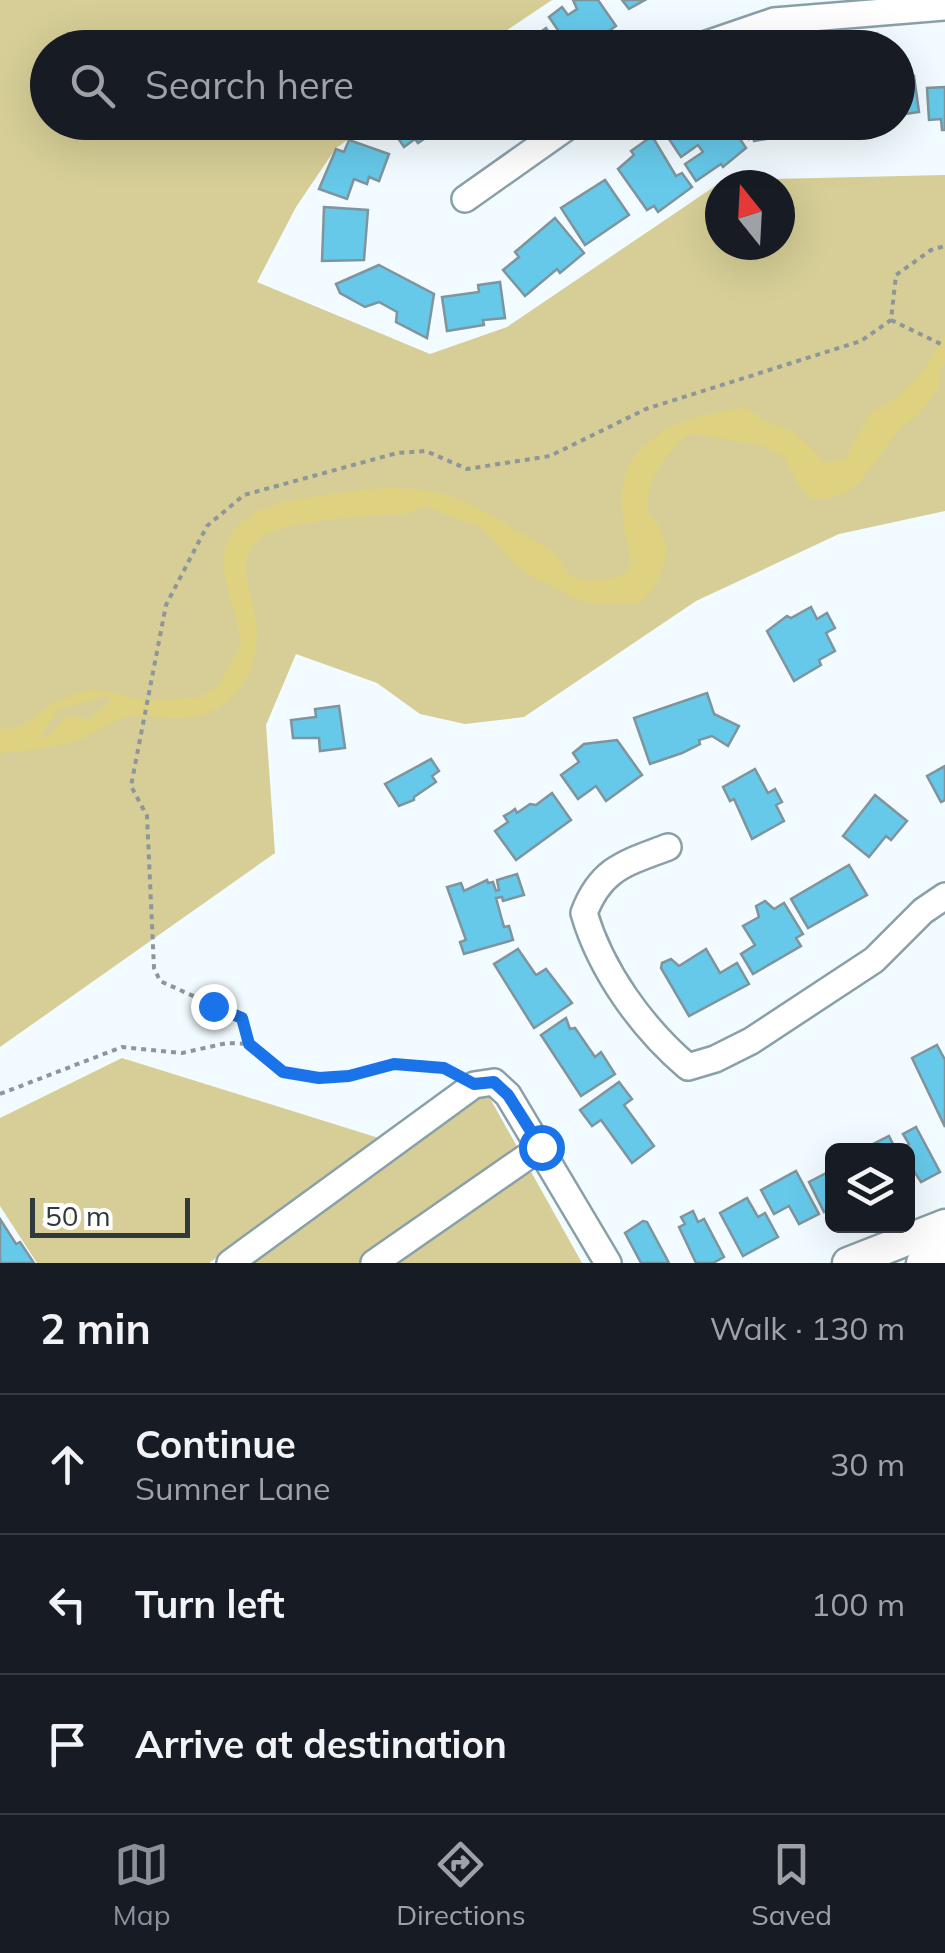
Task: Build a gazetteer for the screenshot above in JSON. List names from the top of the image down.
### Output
{
  "scale_bar": "50 m",
  "north": "top",
  "page": {
    "search": "Search here",
    "scale": "50 m",
    "heading": ["2 min", "Walk · 130 m"],
    "list": [
      ["Continue", "Sumner Lane", "30 m"],
      ["Turn left", "100 m"],
      "Arrive at destination"
    ],
    "nav": ["Map", "Directions", "Saved"]
  }
}
